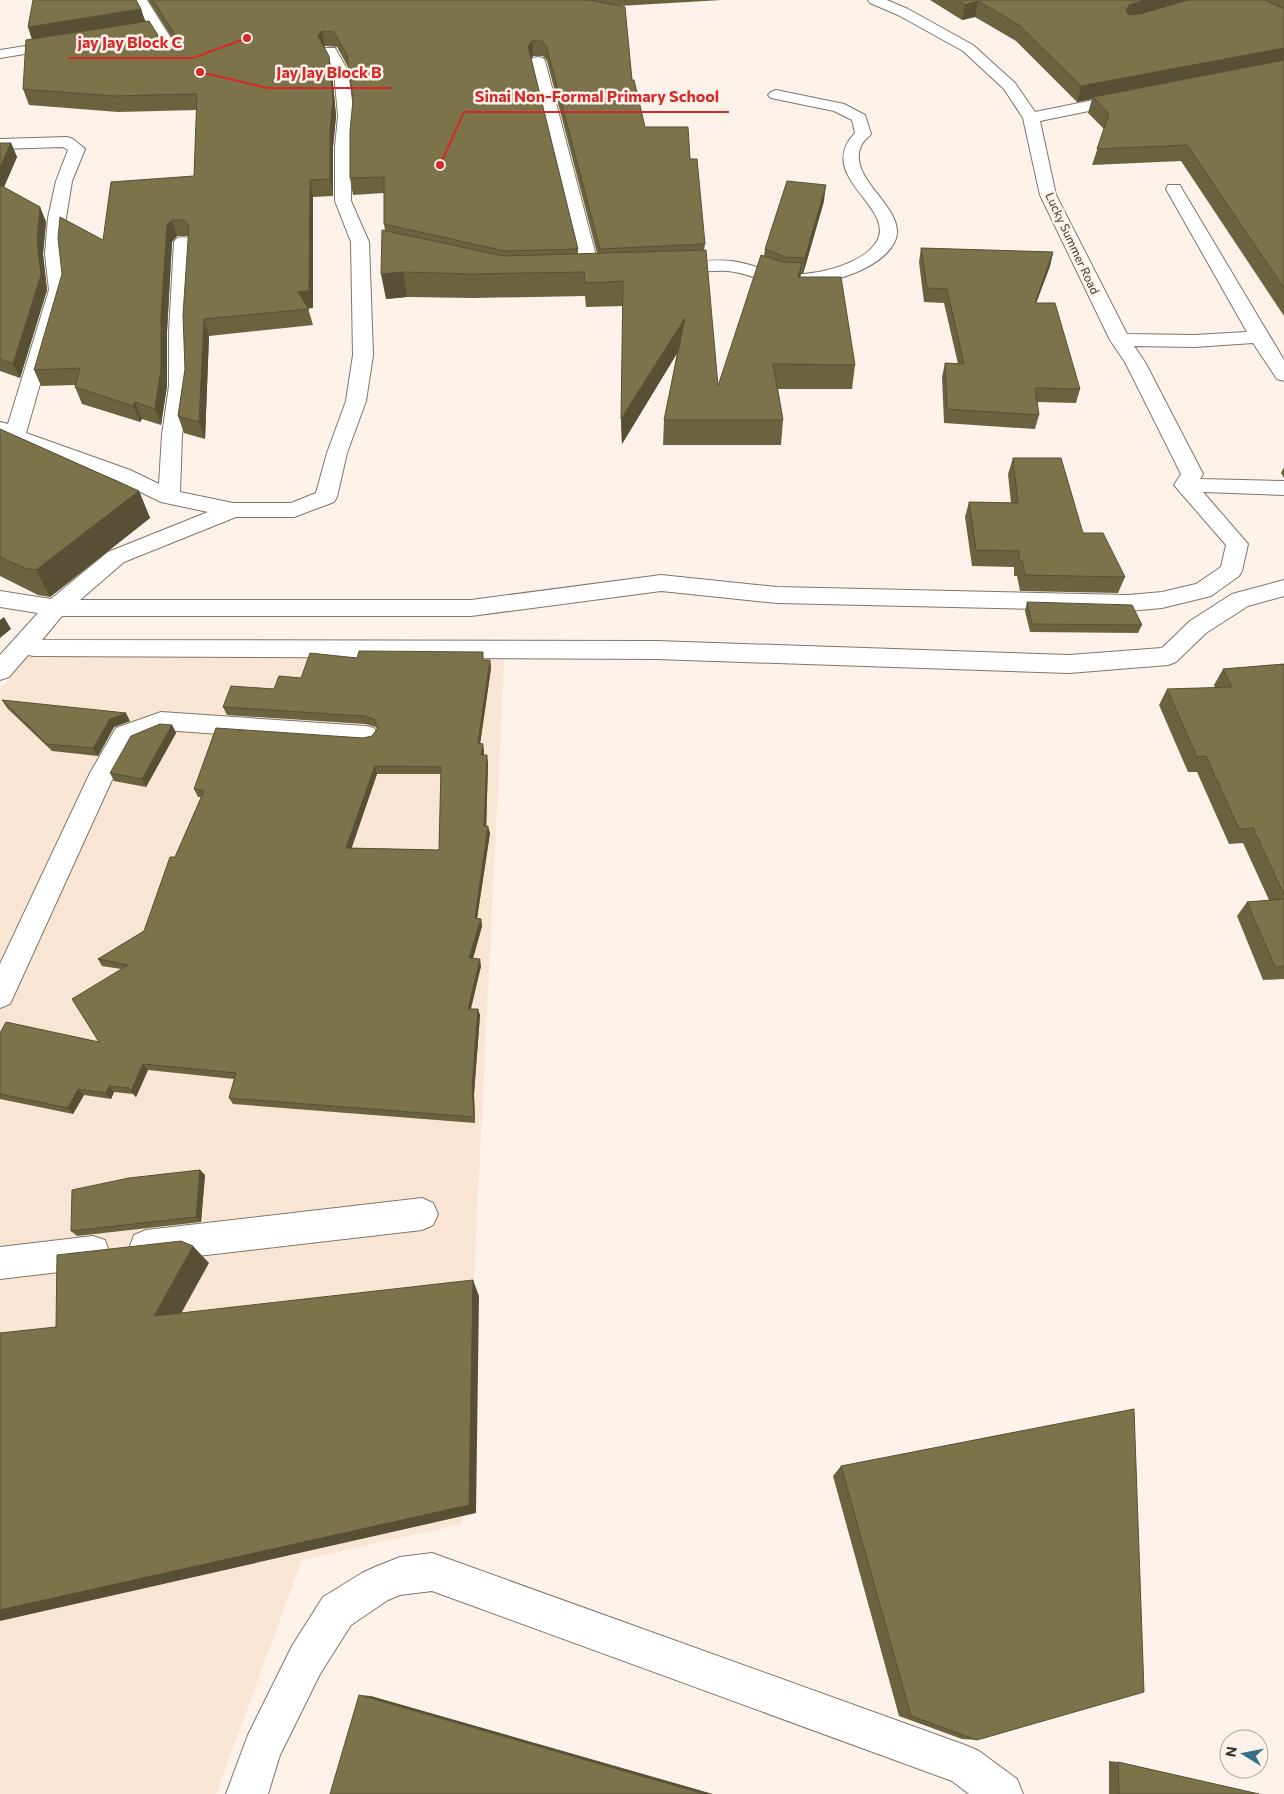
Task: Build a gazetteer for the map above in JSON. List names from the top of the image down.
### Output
{
  "streets": {
    "street": ["Lucky Summer Road"]
  },
  "places": ["jay Jay Block C", "Jay Jay Block B", "Sinai Non-Formal Primary School"],
  "north": "left"
}
